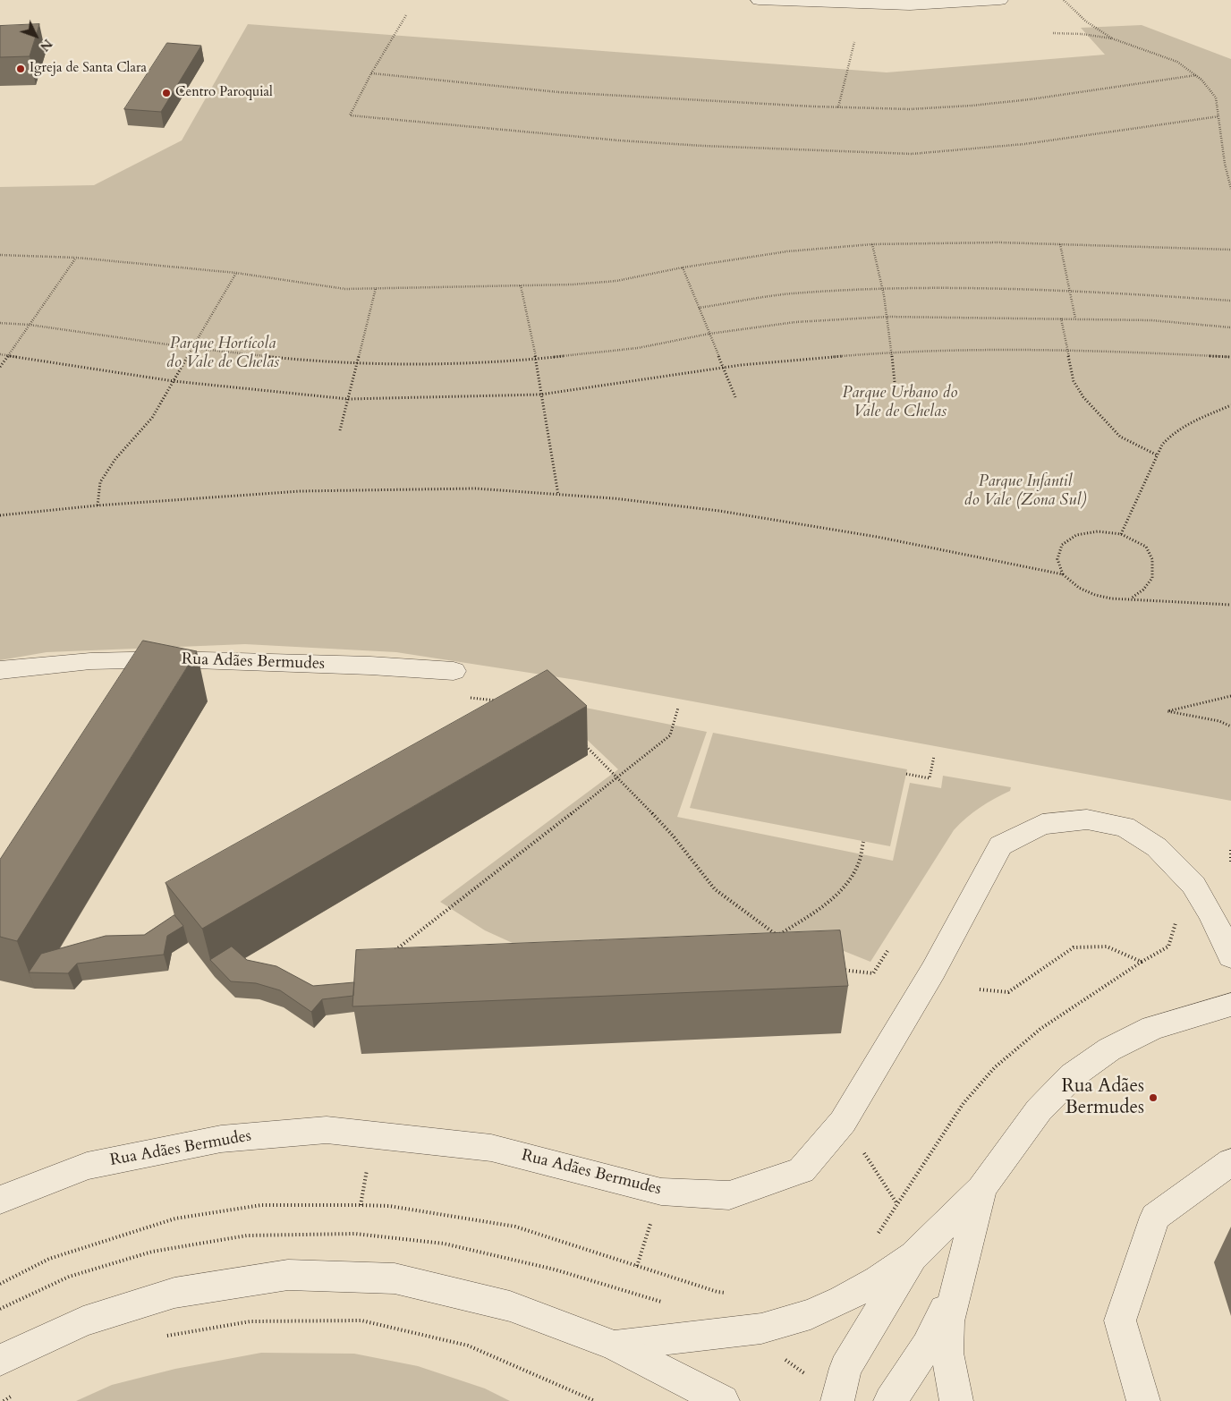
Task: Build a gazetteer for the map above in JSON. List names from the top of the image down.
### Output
{
  "streets": {
    "street": ["Rua Adães Bermudes"]
  },
  "parks": ["Parque Hortícola do Vale de Chelas", "Parque Urbano do Vale de Chelas", "Parque Infantil do Vale (Zona Sul)"],
  "places": ["Igreja de Santa Clara", "Centro Paroquial", "Rua Adães Bermudes"],
  "north": "bottom right"
}
